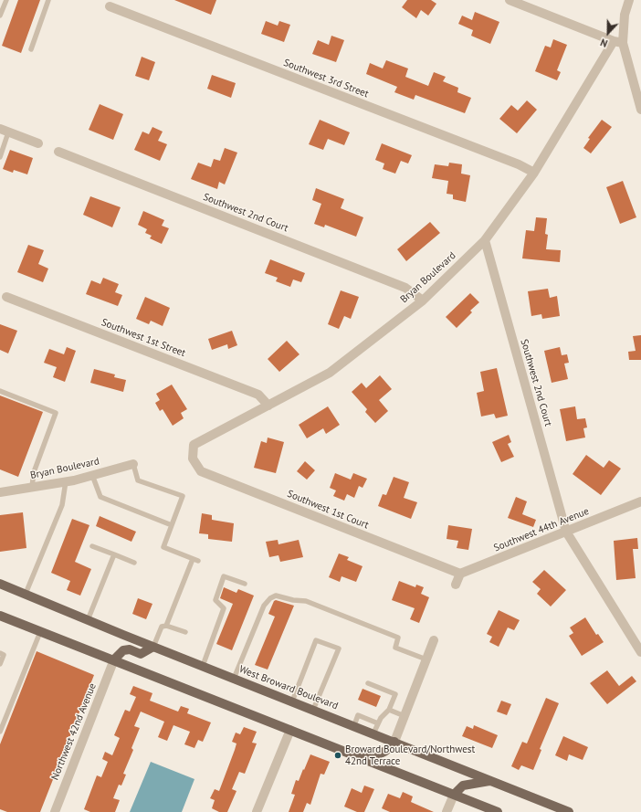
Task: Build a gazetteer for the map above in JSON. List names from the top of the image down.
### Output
{
  "streets": {
    "main road": ["West Broward Boulevard"],
    "street": [
      "Southwest 3rd Street",
      "Southwest 2nd Court",
      "Bryan Boulevard",
      "Southwest 1st Street",
      "Southwest 1st Court",
      "Southwest 44th Avenue",
      "Northwest 42nd Avenue"
    ]
  },
  "crossings": [
    ["Southwest 3rd Street", "Bryan Boulevard"],
    ["Southwest 2nd Court", "Bryan Boulevard"],
    ["Southwest 2nd Court", "Southwest 44th Avenue"],
    ["Bryan Boulevard", "Southwest 1st Street"],
    ["Bryan Boulevard", "Southwest 1st Court"],
    ["Southwest 1st Court", "Southwest 44th Avenue"]
  ],
  "places": ["Broward Boulevard/Northwest 42nd Terrace"],
  "north": "bottom"
}
